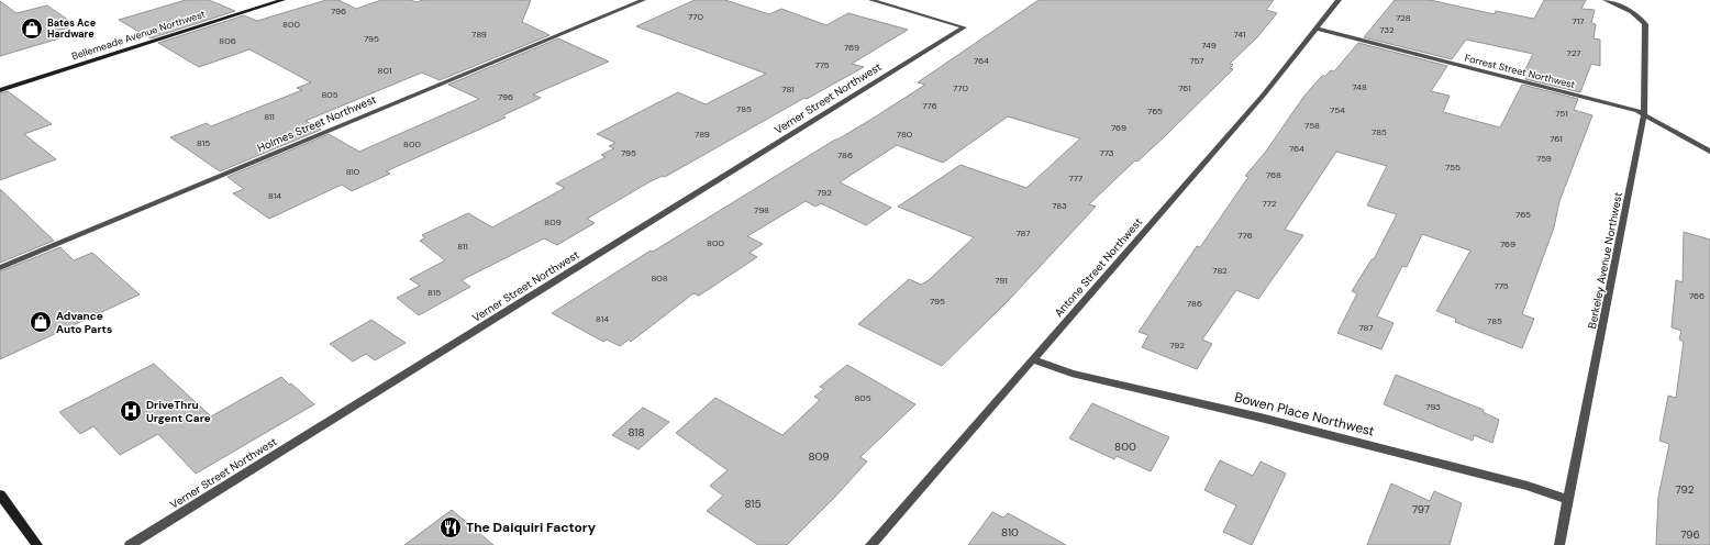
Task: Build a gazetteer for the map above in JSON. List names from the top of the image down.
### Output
{
  "streets": {
    "street": [
      "Bellemeade Avenue Northwest",
      "Forrest Street Northwest",
      "Verner Street Northwest",
      "Holmes Street Northwest",
      "Berkeley Avenue Northwest",
      "Antone Street Northwest",
      "Bowen Place Northwest"
    ]
  },
  "crossings": [
    ["Forrest Street Northwest", "Berkeley Avenue Northwest"],
    ["Forrest Street Northwest", "Antone Street Northwest"],
    ["Berkeley Avenue Northwest", "Bowen Place Northwest"],
    ["Antone Street Northwest", "Bowen Place Northwest"]
  ],
  "places": {
    "shop": ["Bates Ace Hardware", "Advance Auto Parts"],
    "hospital": ["DriveThru Urgent Care"],
    "restaurant": ["The Daiquiri Factory"]
  },
  "house_numbers": [
    "796",
    "770",
    "728",
    "717",
    "800",
    "732",
    "789",
    "741",
    "795",
    "806",
    "749",
    "769",
    "727",
    "764",
    "757",
    "775",
    "801",
    "748",
    "770",
    "761",
    "781",
    "805",
    "796",
    "776",
    "785",
    "754",
    "765",
    "751",
    "811",
    "758",
    "769",
    "785",
    "789",
    "780",
    "761",
    "815",
    "800",
    "764",
    "795",
    "773",
    "786",
    "759",
    "755",
    "810",
    "768",
    "777",
    "792",
    "814",
    "772",
    "783",
    "798",
    "765",
    "809",
    "787",
    "776",
    "800",
    "769",
    "811",
    "782",
    "808",
    "791",
    "775",
    "815",
    "766",
    "795",
    "786",
    "814",
    "785",
    "787",
    "792",
    "805",
    "793",
    "818",
    "800",
    "809",
    "792",
    "815",
    "797",
    "810",
    "796"
  ]
}
